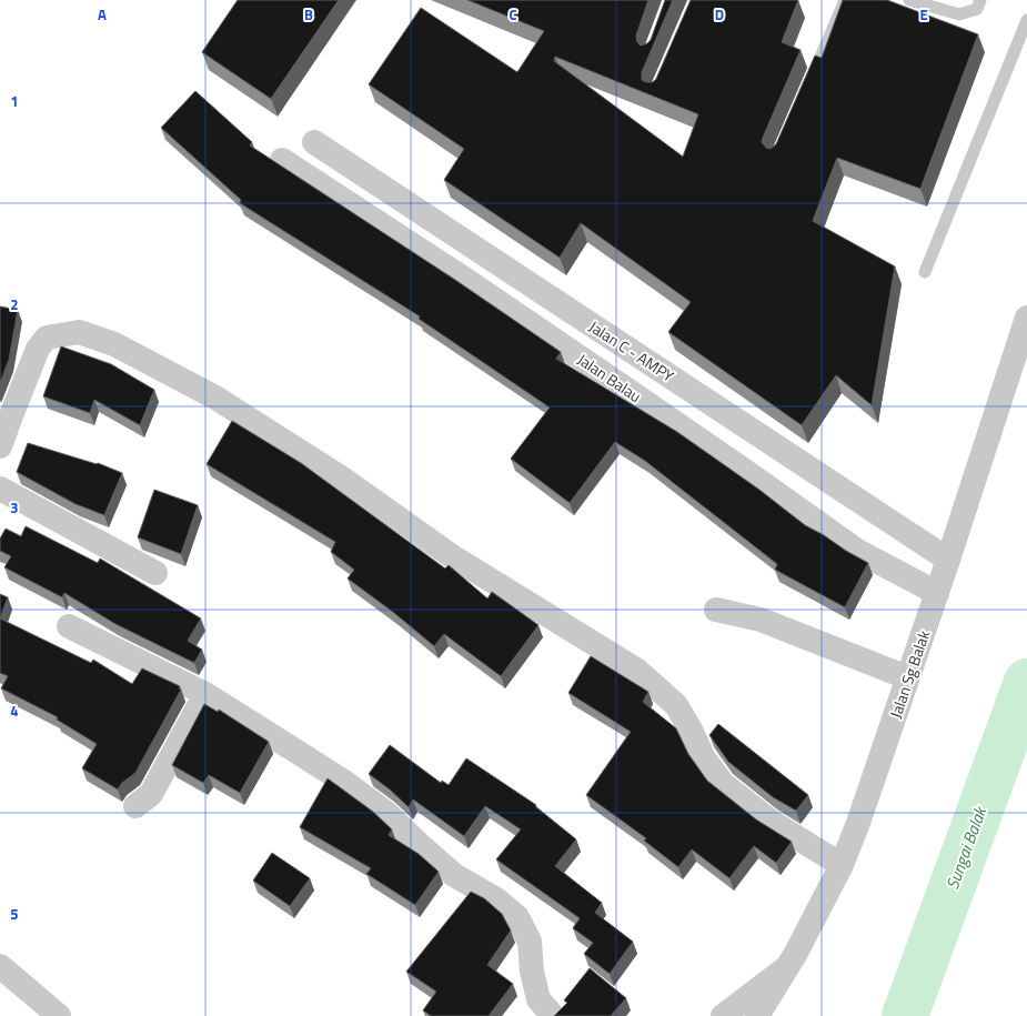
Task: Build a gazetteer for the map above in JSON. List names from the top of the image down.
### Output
{
  "streets": {
    "street": ["Jalan C - AMPY", "Jalan Balau", "Jalan Sg Balak"]
  },
  "crossings": [
    ["Jalan C - AMPY", "Jalan Sg Balak"],
    ["Jalan Balau", "Jalan Sg Balak"]
  ],
  "water": ["Sungai Balak"],
  "grid": {
    "columns": [
      "A",
      "B",
      "C",
      "D",
      "E"
    ],
    "rows": [
      "1",
      "2",
      "3",
      "4",
      "5"
    ]
  }
}
